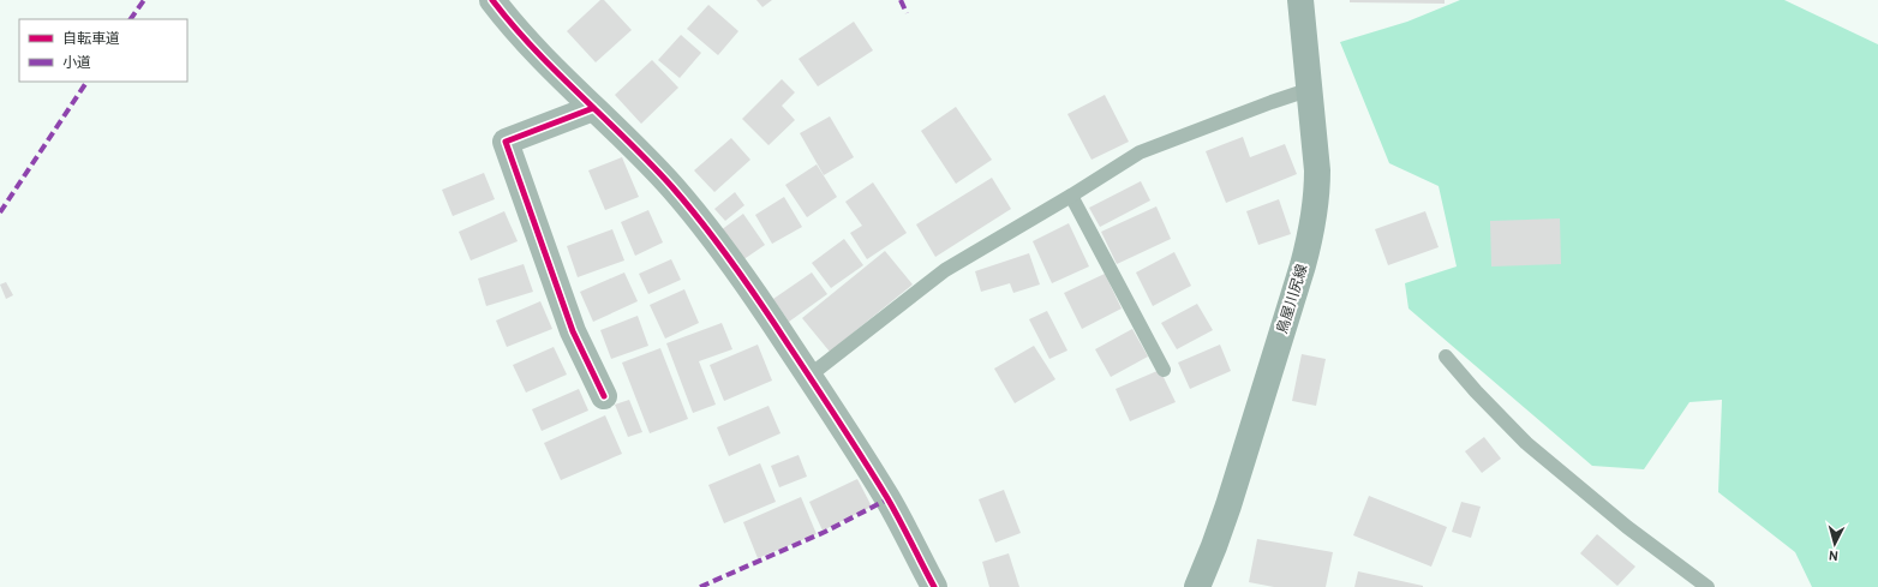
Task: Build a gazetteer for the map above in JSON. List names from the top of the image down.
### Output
{
  "streets": {
    "main road": ["鳥屋川尻線"]
  },
  "legend": ["自転車道", "小道"],
  "north": "bottom"
}
